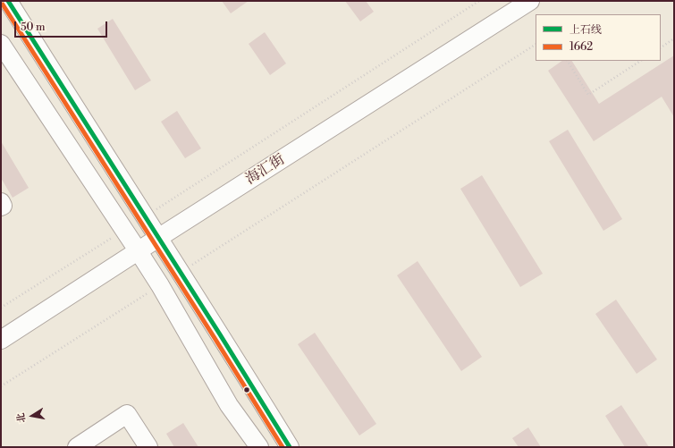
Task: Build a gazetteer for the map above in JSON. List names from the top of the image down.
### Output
{
  "streets": {
    "street": ["海汇街"]
  },
  "lines": ["transit line 上石线", "transit line 1662"],
  "legend": ["上石线", "1662"],
  "scale_bar": "50 m",
  "north": "left"
}
